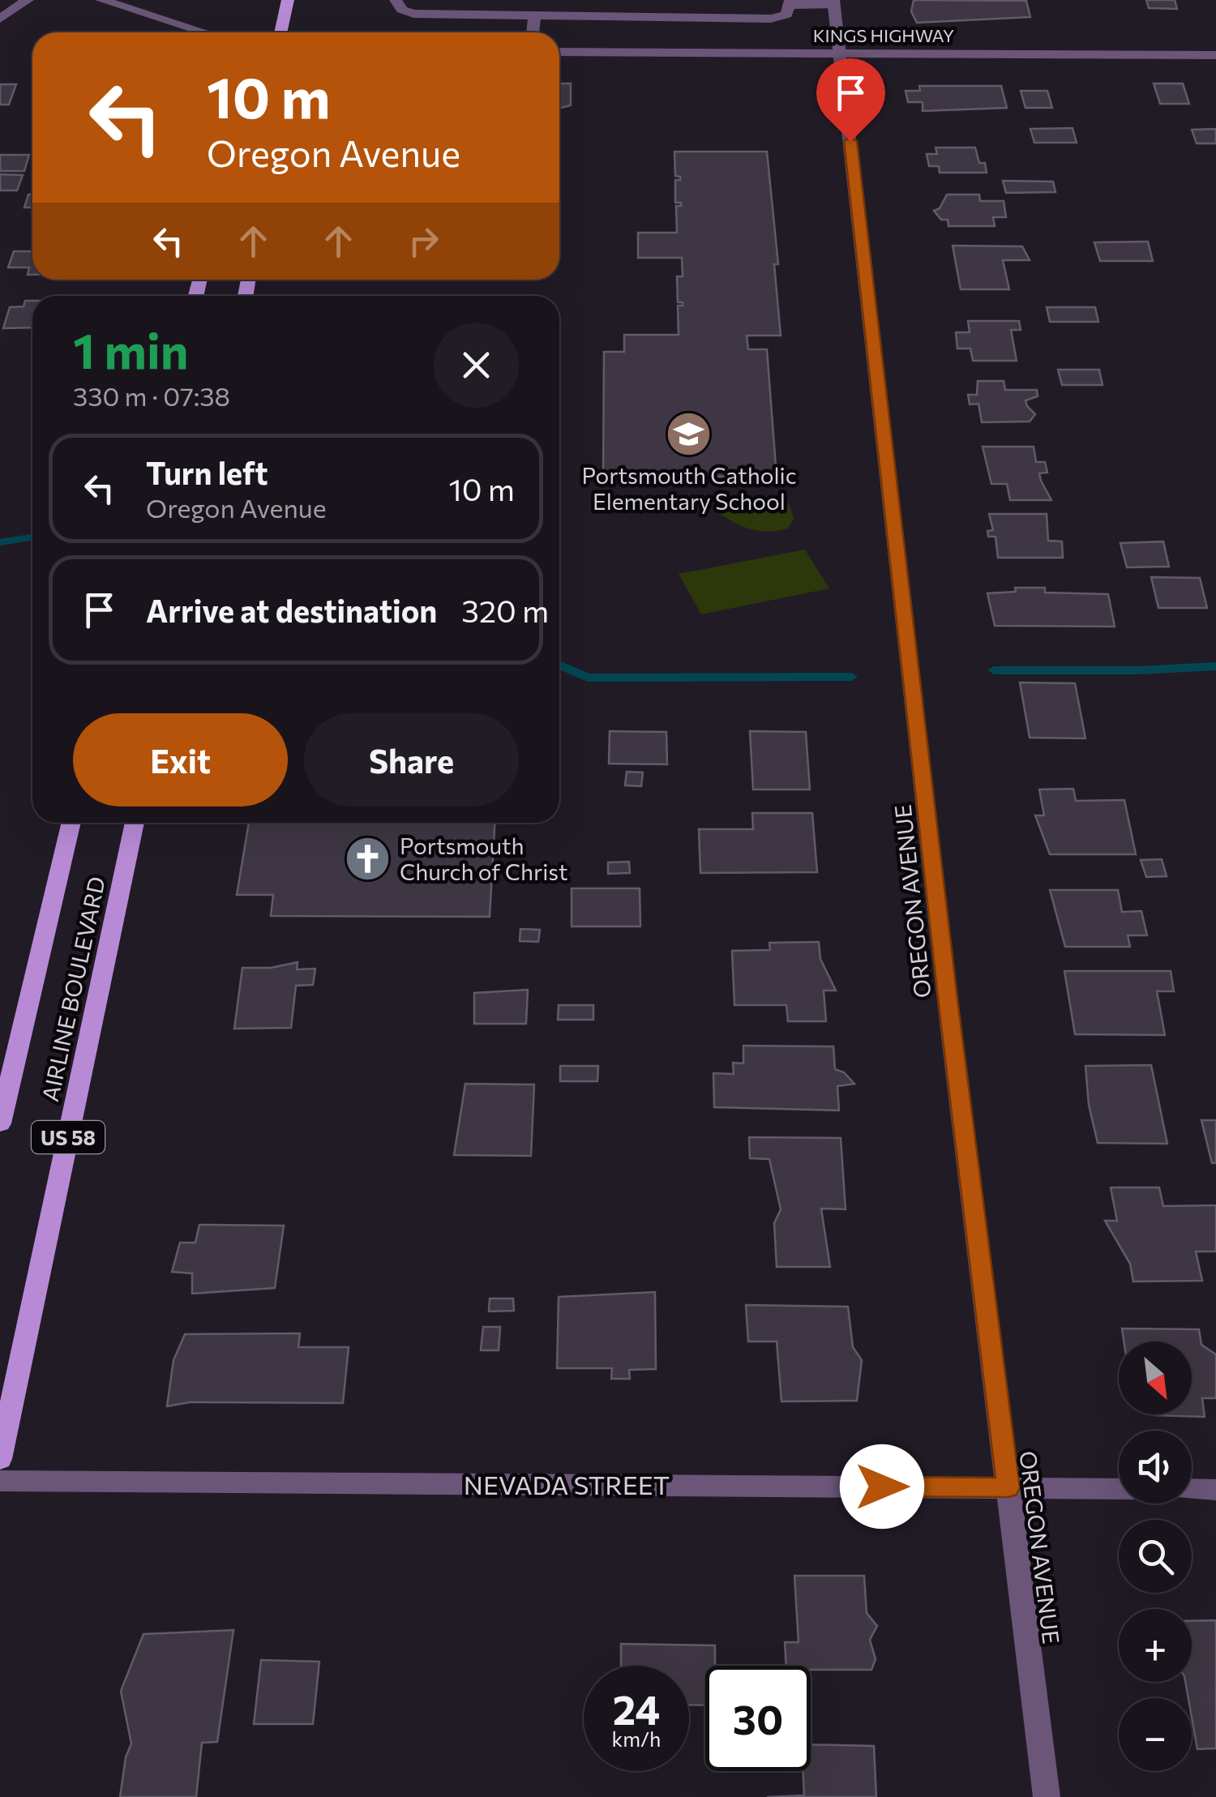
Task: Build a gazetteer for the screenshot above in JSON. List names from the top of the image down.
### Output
{
  "streets": {
    "main road": ["AIRLINE BOULEVARD", "US 58"],
    "street": ["KINGS HIGHWAY", "OREGON AVENUE", "NEVADA STREET"]
  },
  "crossings": [
    ["KINGS HIGHWAY", "OREGON AVENUE"],
    ["OREGON AVENUE", "NEVADA STREET"]
  ],
  "places": {
    "school or university": ["Portsmouth Catholic Elementary School"],
    "church": ["Portsmouth Church of Christ"]
  },
  "north": "bottom right",
  "page": {
    "turn": ["10 m", "Oregon Avenue"],
    "heading": ["1 min", "330 m · 07:38"],
    "list": [
      {
        "name": "Turn left",
        "note": "Oregon Avenue",
        "value": "10 m"
      },
      {
        "name": "Arrive at destination",
        "value": "320 m"
      }
    ],
    "buttons": ["Exit", "Share"],
    "map_buttons": ["+", "−"],
    "speed": "24 km/h",
    "limit": "30"
  }
}
